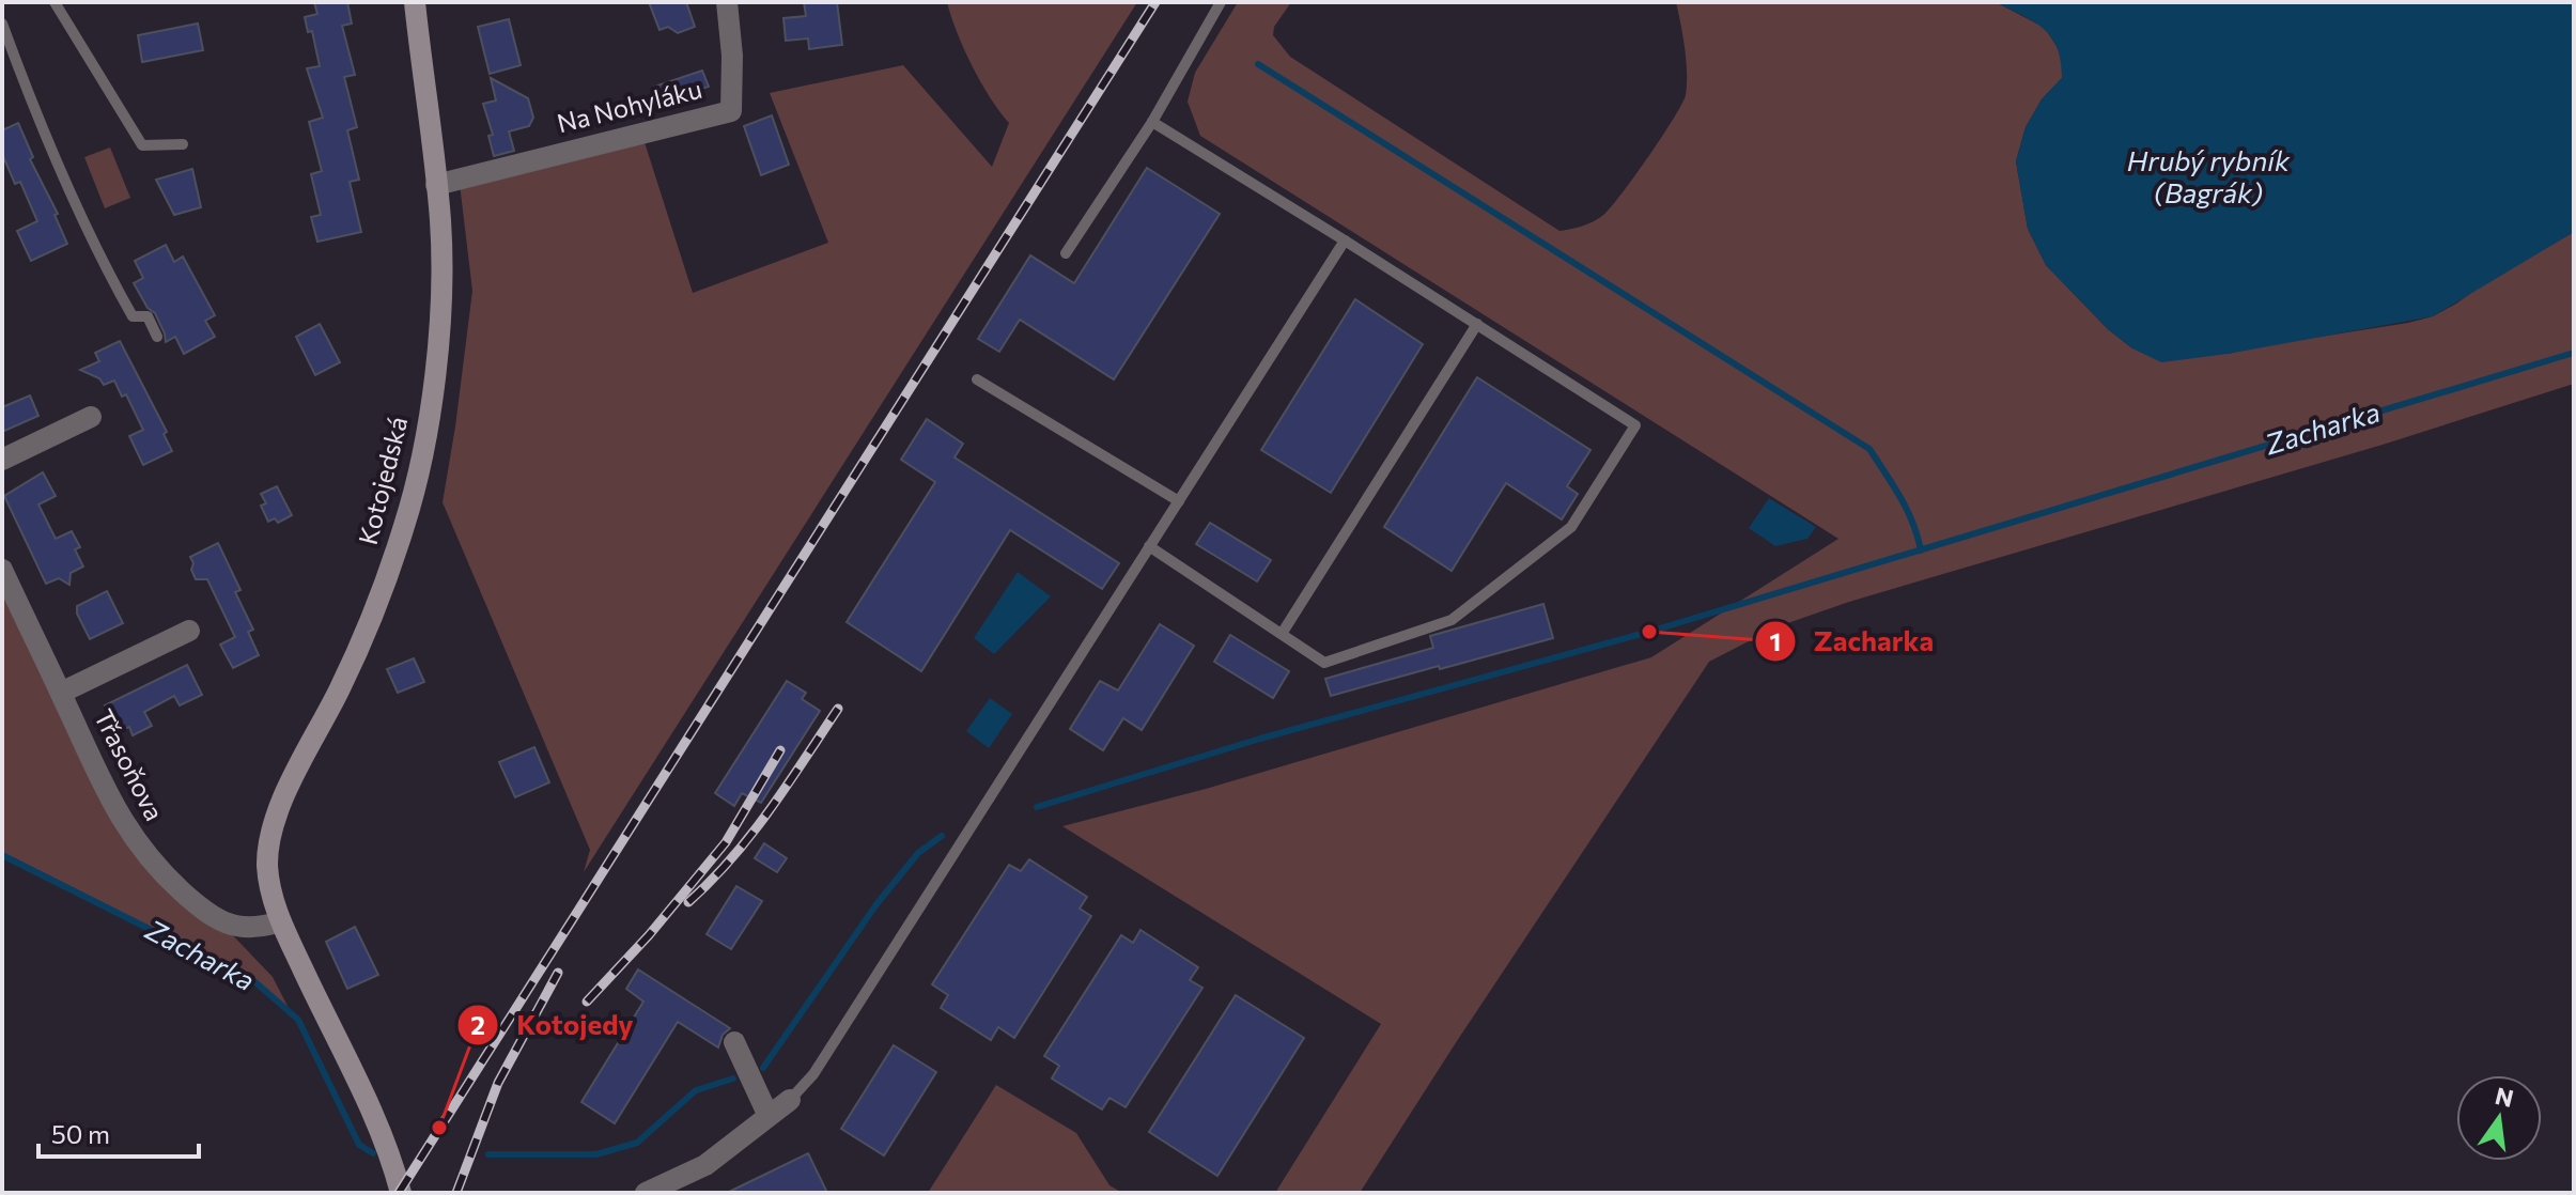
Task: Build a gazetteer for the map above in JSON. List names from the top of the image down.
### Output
{
  "streets": {
    "main road": ["Kotojedská"],
    "street": ["Na Nohyláku", "Třasoňova"]
  },
  "crossings": [
    ["Na Nohyláku", "Kotojedská"],
    ["Kotojedská", "Třasoňova"]
  ],
  "water": ["Hrubý rybník (Bagrák)", "Zacharka"],
  "places": ["Zacharka", "Kotojedy"],
  "scale_bar": "50 m",
  "north": "top"
}
